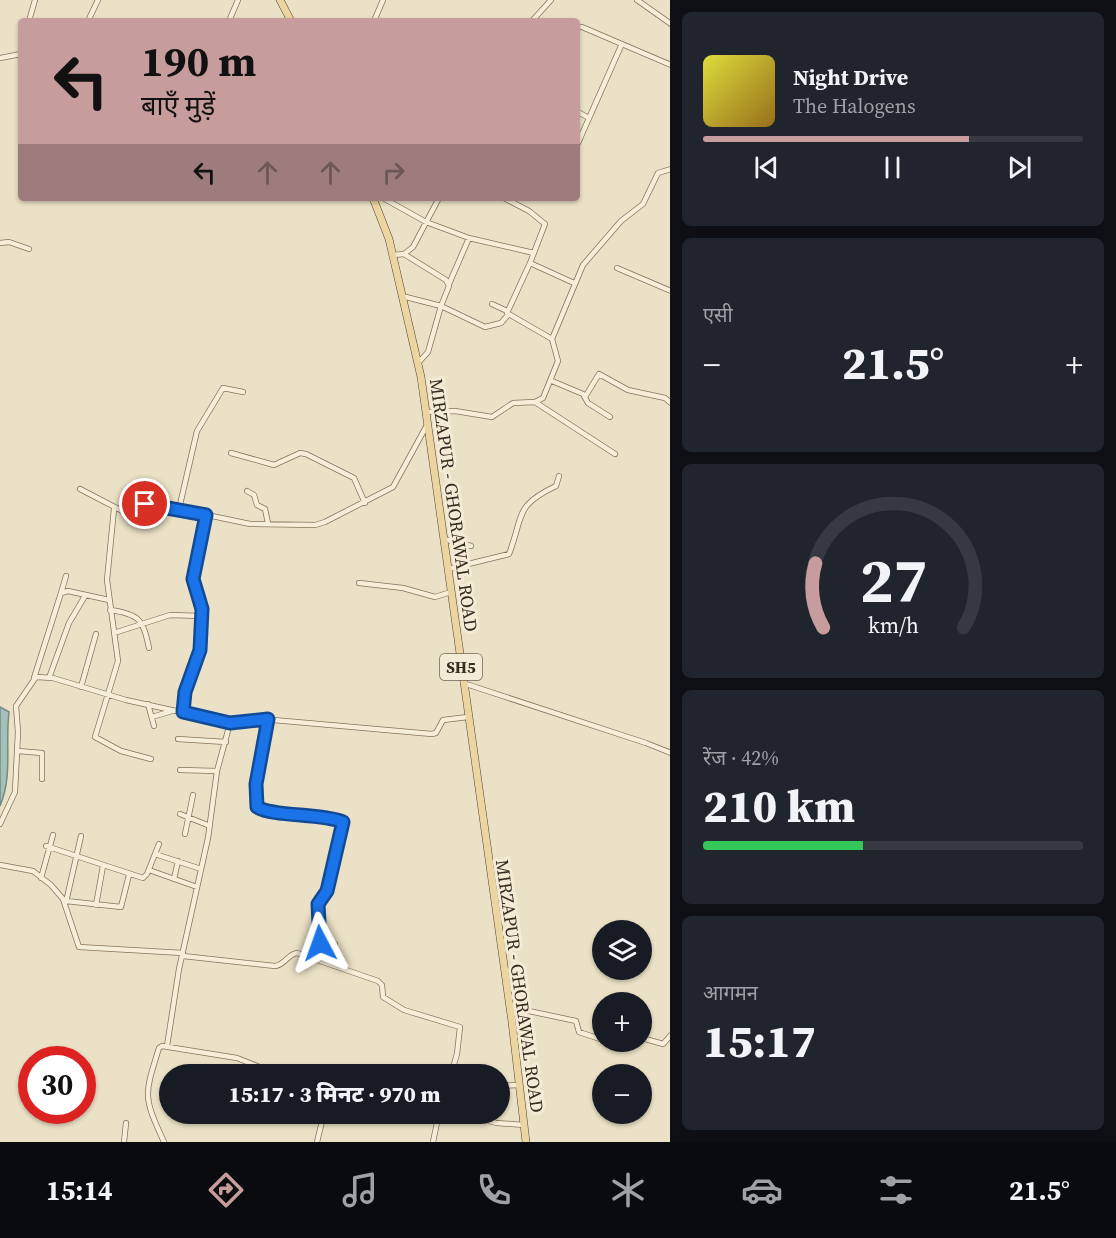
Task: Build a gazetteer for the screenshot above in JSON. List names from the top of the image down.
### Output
{
  "streets": {
    "main road": ["MIRZAPUR - GHORAWAL ROAD", "SH5"]
  },
  "page": {
    "turn": ["190 m", "बाएँ मुड़ें"],
    "song": ["Night Drive", "The Halogens"],
    "tile": [
      "एसी",
      ["रेंज · 42%", "210 km"],
      ["आगमन", "15:17"]
    ],
    "heat": ["−", "21.5°", "+"],
    "map_buttons": ["+", "−"],
    "limit": "30",
    "trip": "15:17 · 3 मिनट · 970 m",
    "tabs": ["15:14", "21.5°"],
    "gauge": ["27", "km/h"]
  }
}
